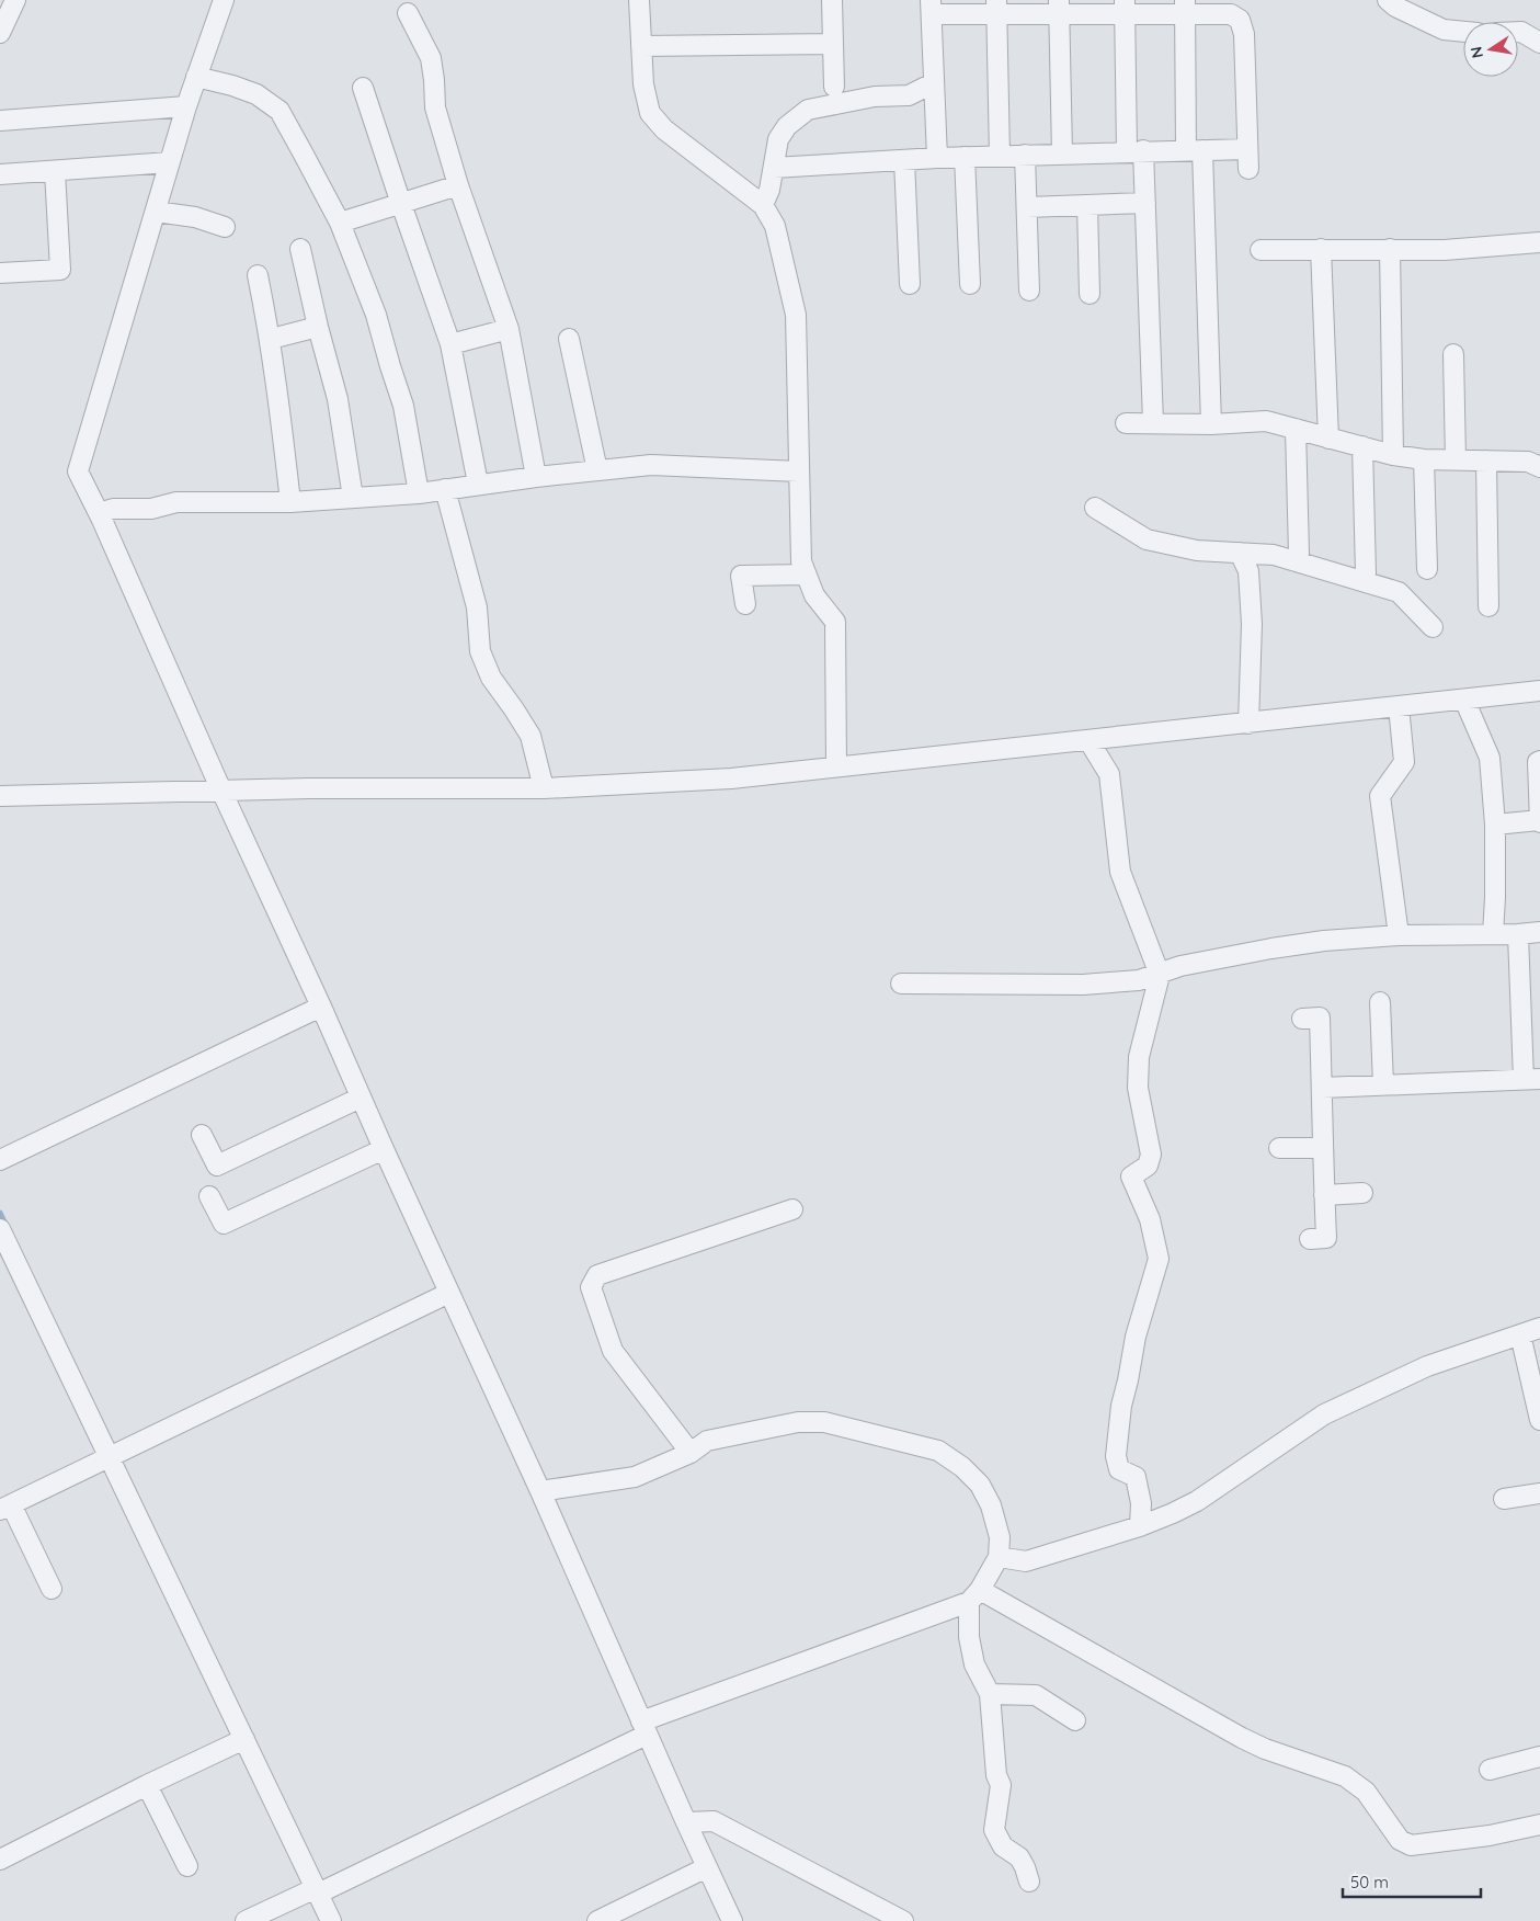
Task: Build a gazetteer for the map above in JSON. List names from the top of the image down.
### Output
{
  "scale_bar": "50 m",
  "north": "left"
}
